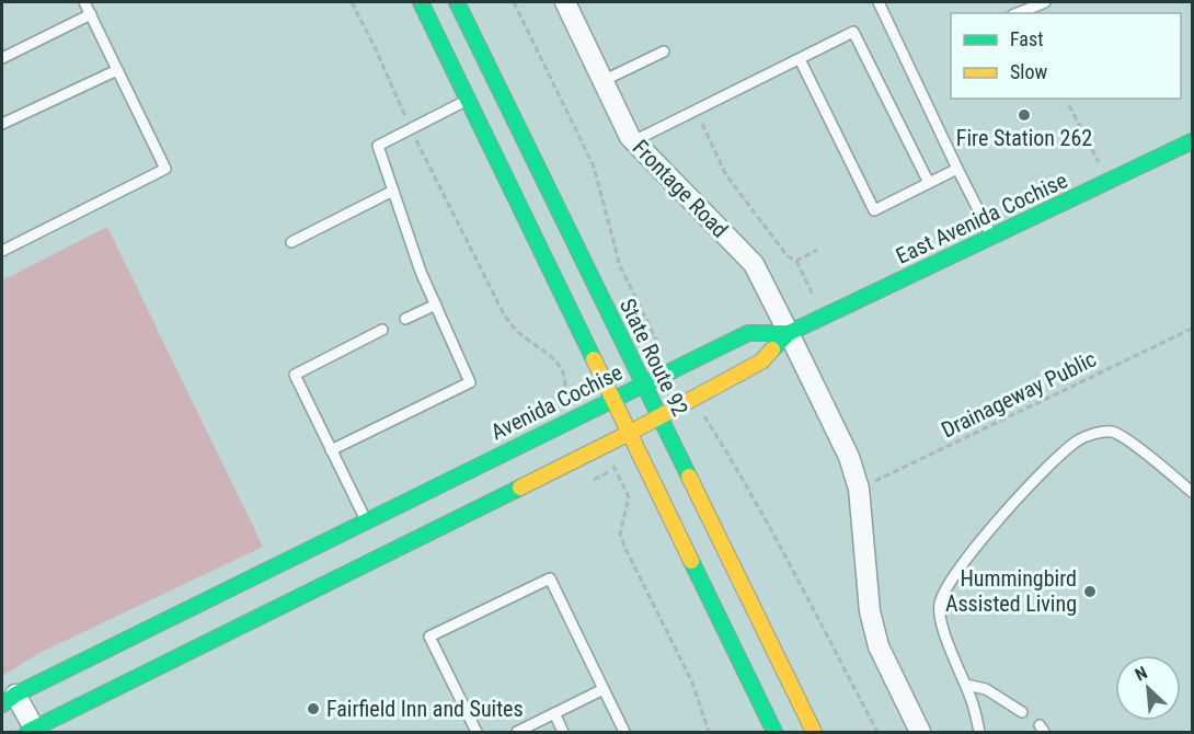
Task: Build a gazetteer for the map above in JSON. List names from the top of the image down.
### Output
{
  "streets": {
    "street": [
      "Frontage Road",
      "East Avenida Cochise",
      "State Route 92",
      "Avenida Cochise"
    ],
    "path": ["Drainageway Public"]
  },
  "crossings": [
    ["Frontage Road", "East Avenida Cochise"],
    ["Frontage Road", "Drainageway Public"],
    ["Frontage Road", "Avenida Cochise"],
    ["East Avenida Cochise", "Avenida Cochise"],
    ["State Route 92", "Avenida Cochise"]
  ],
  "places": ["Fire Station 262", "Hummingbird Assisted Living", "Fairfield Inn and Suites"],
  "legend": ["Fast", "Slow"],
  "north": "top left"
}
